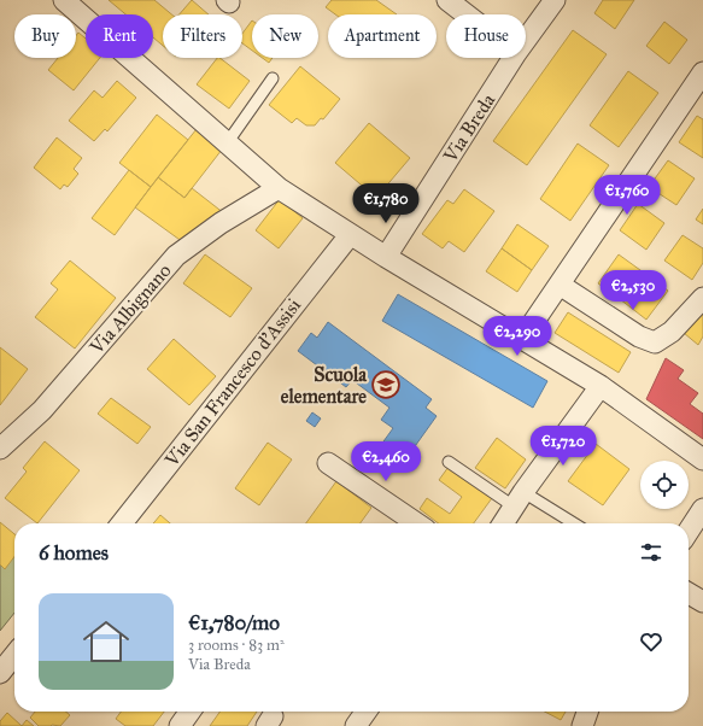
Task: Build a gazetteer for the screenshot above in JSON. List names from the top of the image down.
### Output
{
  "streets": {
    "street": ["Via Breda", "Via Albignano", "Via San Francesco d'Assisi"]
  },
  "places": {
    "school or university": ["Scuola elementare"]
  },
  "page": {
    "chip": [
      "Buy",
      "Rent",
      "Filters",
      "New",
      "Apartment",
      "House"
    ],
    "price": [
      "€1,760",
      "€1,780",
      "€2,530",
      "€2,290",
      "€1,720",
      "€2,460"
    ],
    "heading": "6 homes",
    "list": [
      {
        "name": "€1,780/mo",
        "note": "3 rooms · 83 m² · Via Breda"
      }
    ]
  }
}
